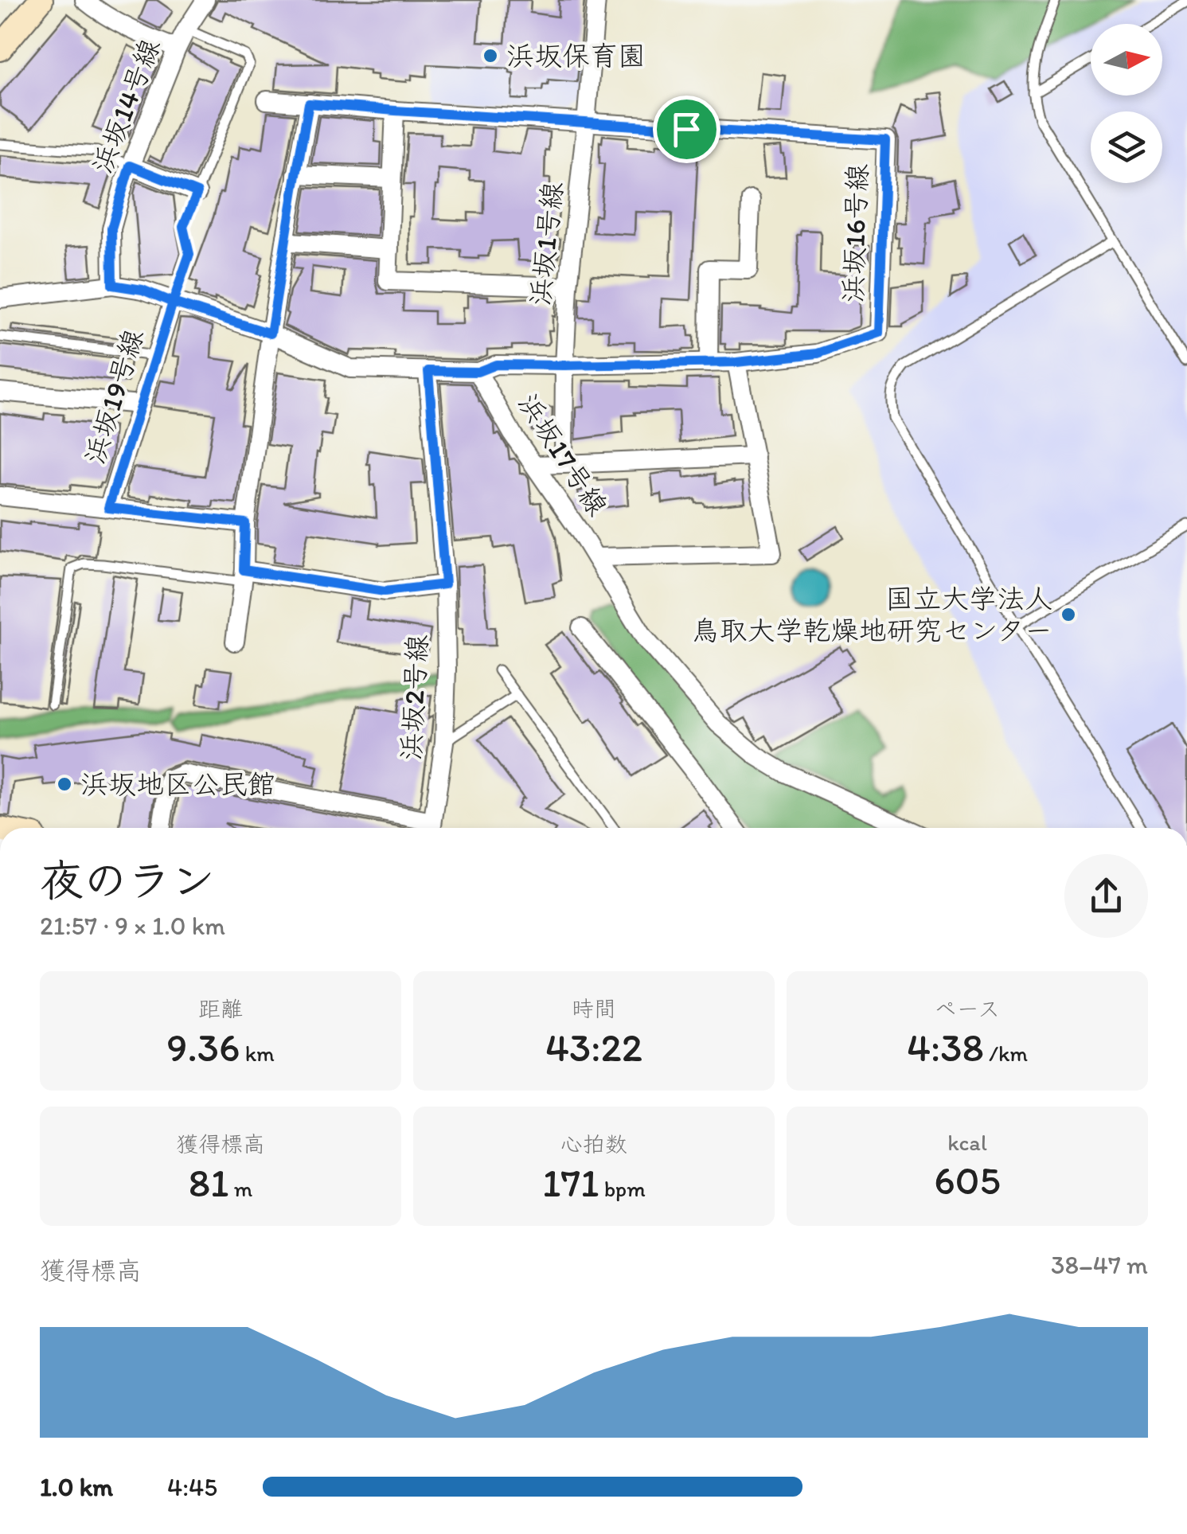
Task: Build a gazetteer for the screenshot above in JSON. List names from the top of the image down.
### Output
{
  "streets": {
    "street": [
      "浜坂14号線",
      "浜坂16号線",
      "浜坂1号線",
      "浜坂19号線",
      "浜坂17号線",
      "浜坂2号線"
    ]
  },
  "crossings": [
    ["浜坂16号線", "浜坂1号線"],
    ["浜坂16号線", "浜坂17号線"]
  ],
  "places": ["浜坂保育園", "国立大学法人 鳥取大学乾燥地研究センター", "浜坂地区公民館"],
  "north": "right",
  "page": {
    "heading": ["夜のラン", "21:57 · 9 × 1.0 km"],
    "stats": [
      ["距離", "9.36 km"],
      ["時間", "43:22"],
      ["ペース", "4:38 /km"],
      ["獲得標高", "81 m"],
      ["心拍数", "171 bpm"],
      ["kcal", "605"]
    ],
    "chart": ["獲得標高", "38–47 m"],
    "list": [
      {
        "name": "1.0 km",
        "note": "4:45"
      }
    ]
  }
}
